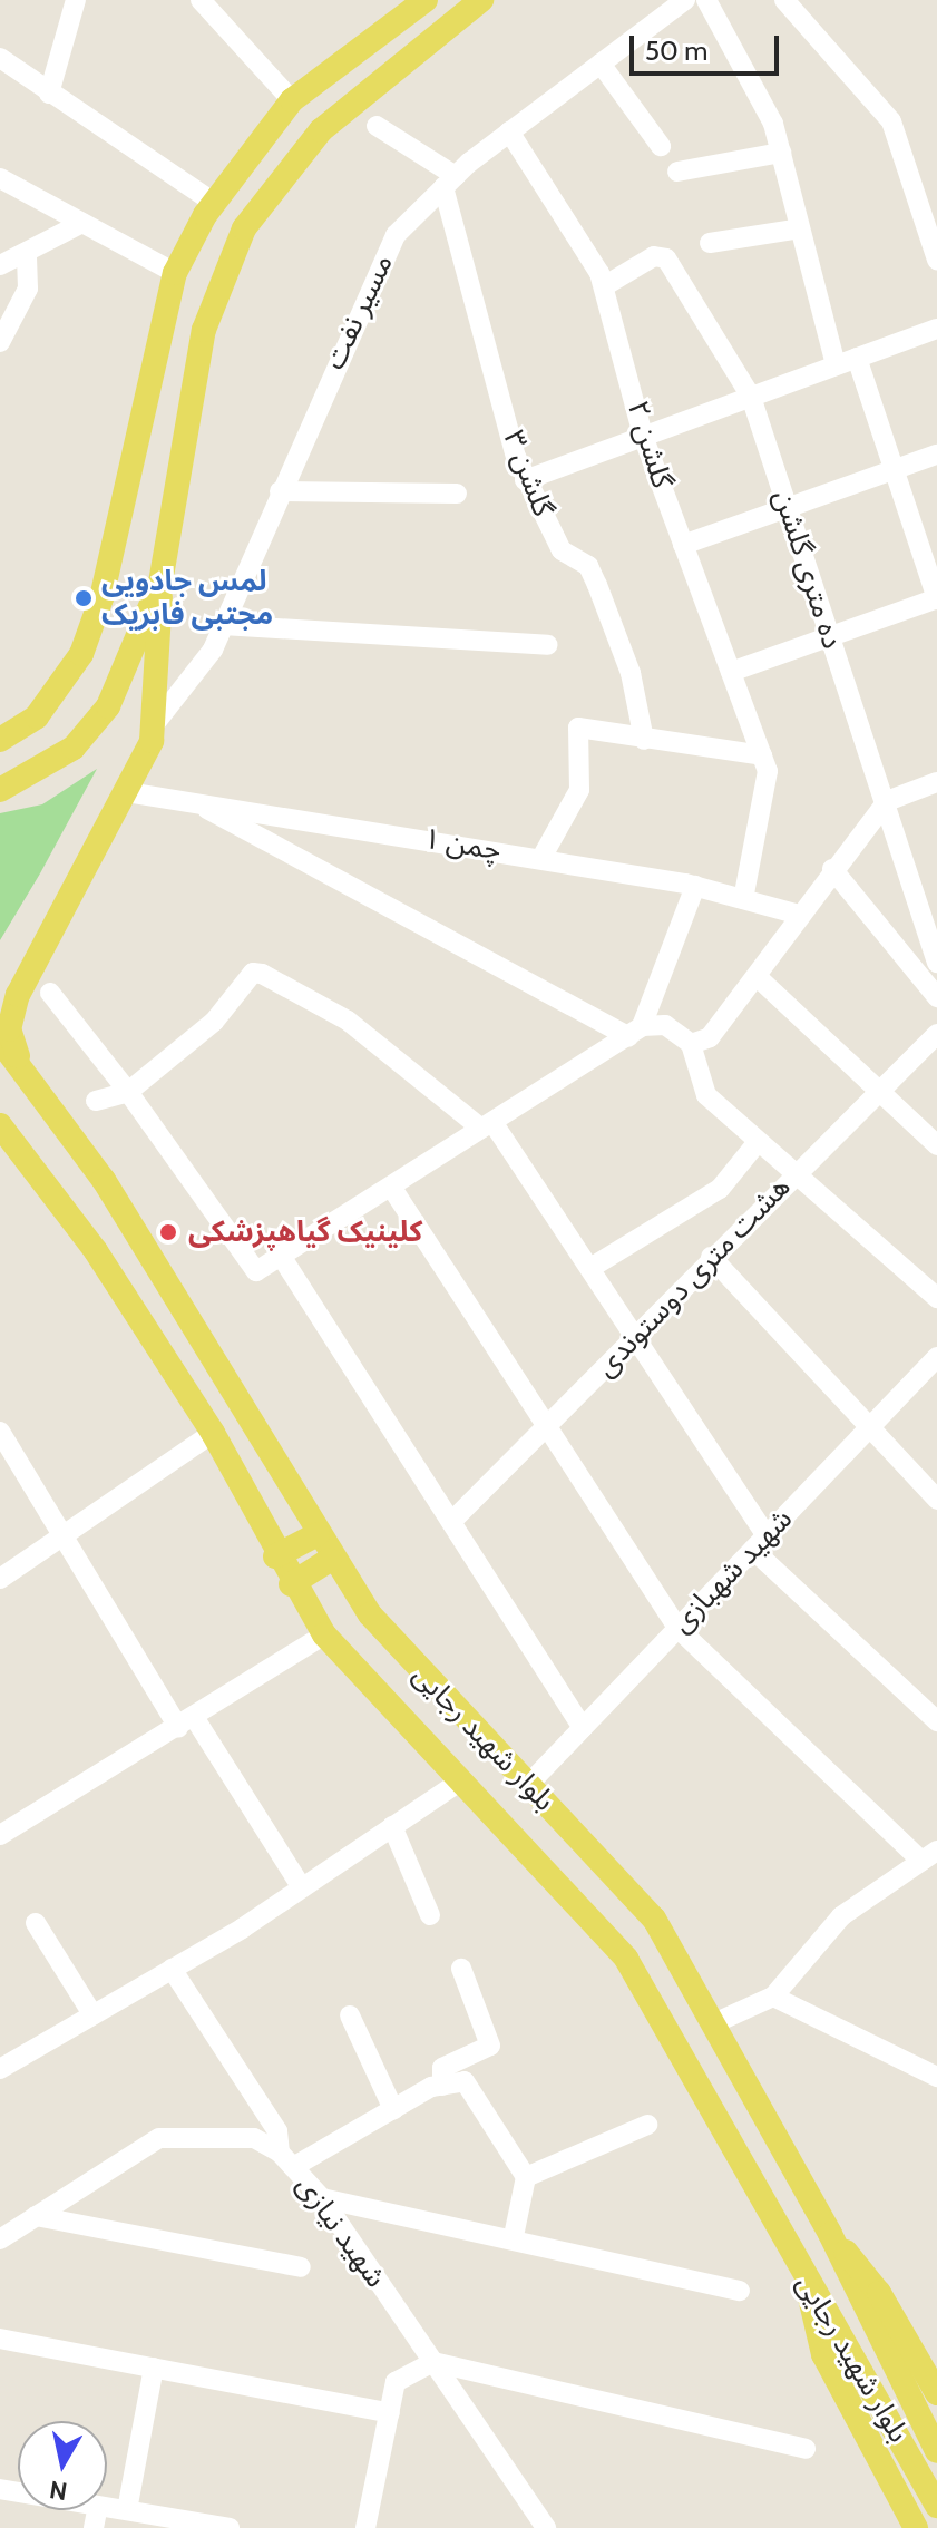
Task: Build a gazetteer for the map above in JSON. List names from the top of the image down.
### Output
{
  "streets": {
    "main road": ["بلوار شهید رجایی"],
    "street": [
      "مسیر نفت",
      "گلشن ۲",
      "گلشن ۳",
      "ده متری گلشن",
      "چمن ۱",
      "هشت متری دوستوندی",
      "شهید شهبازی",
      "شهید نیازی"
    ]
  },
  "crossings": [
    ["مسیر نفت", "گلشن ۲"],
    ["مسیر نفت", "گلشن ۳"],
    ["گلشن ۲", "ده متری گلشن"],
    ["شهید شهبازی", "بلوار شهید رجایی"]
  ],
  "places": ["لمس جادویی مجتبی فابریک", "کلینیک گیاهپزشکی"],
  "scale_bar": "50 m",
  "north": "bottom"
}
